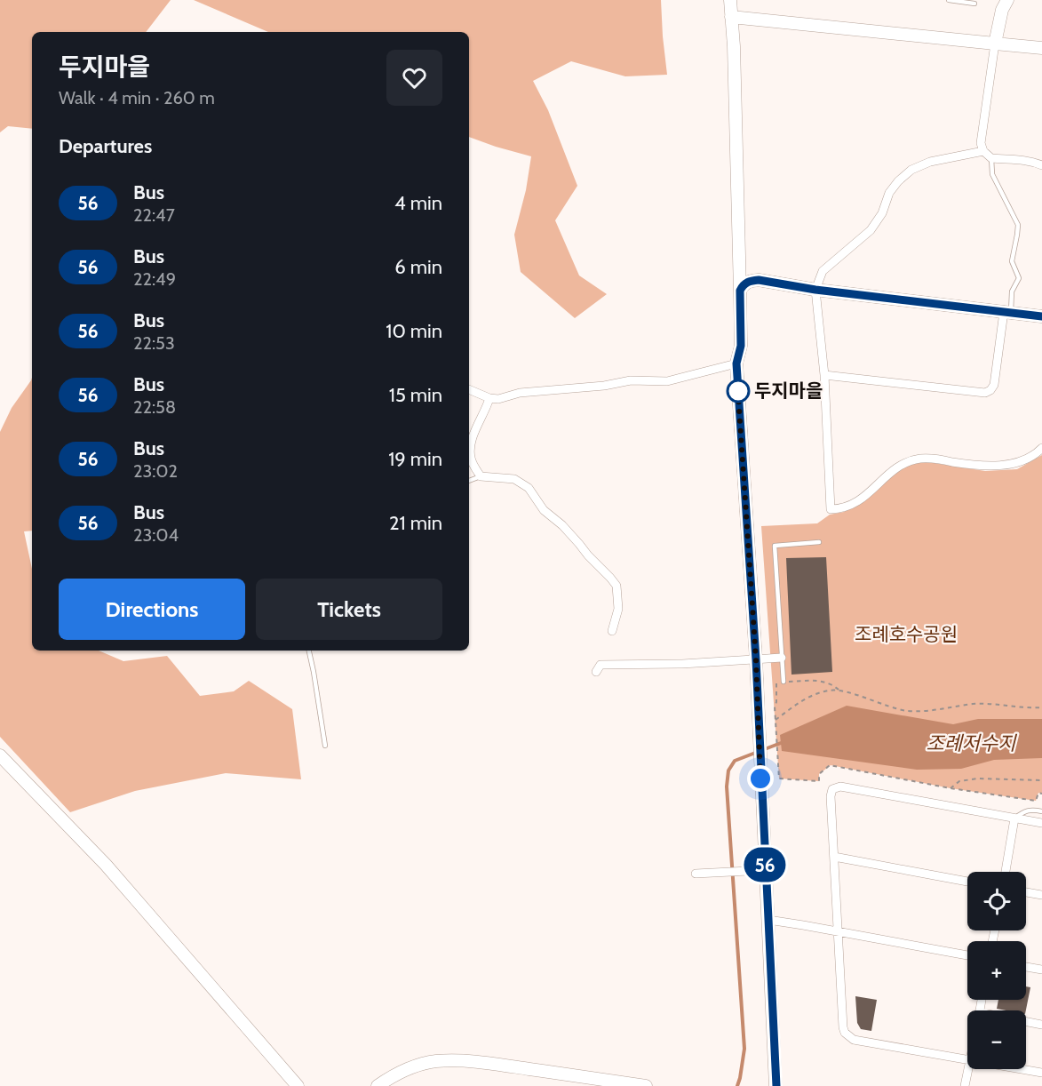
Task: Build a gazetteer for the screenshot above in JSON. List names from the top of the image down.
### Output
{
  "water": ["조례저수지"],
  "parks": ["조례호수공원"],
  "places": ["두지마을"],
  "lines": ["bus line 56"],
  "page": {
    "on_map": "56",
    "heading": [
      ["두지마을", "Walk · 4 min · 260 m"],
      "Departures"
    ],
    "list": [
      {
        "mark": "56",
        "name": "Bus",
        "note": "22:47",
        "value": "4 min"
      },
      {
        "mark": "56",
        "name": "Bus",
        "note": "22:49",
        "value": "6 min"
      },
      {
        "mark": "56",
        "name": "Bus",
        "note": "22:53",
        "value": "10 min"
      },
      {
        "mark": "56",
        "name": "Bus",
        "note": "22:58",
        "value": "15 min"
      },
      {
        "mark": "56",
        "name": "Bus",
        "note": "23:02",
        "value": "19 min"
      },
      {
        "mark": "56",
        "name": "Bus",
        "note": "23:04",
        "value": "21 min"
      }
    ],
    "buttons": ["Directions", "Tickets"],
    "map_buttons": ["+", "−"]
  }
}
